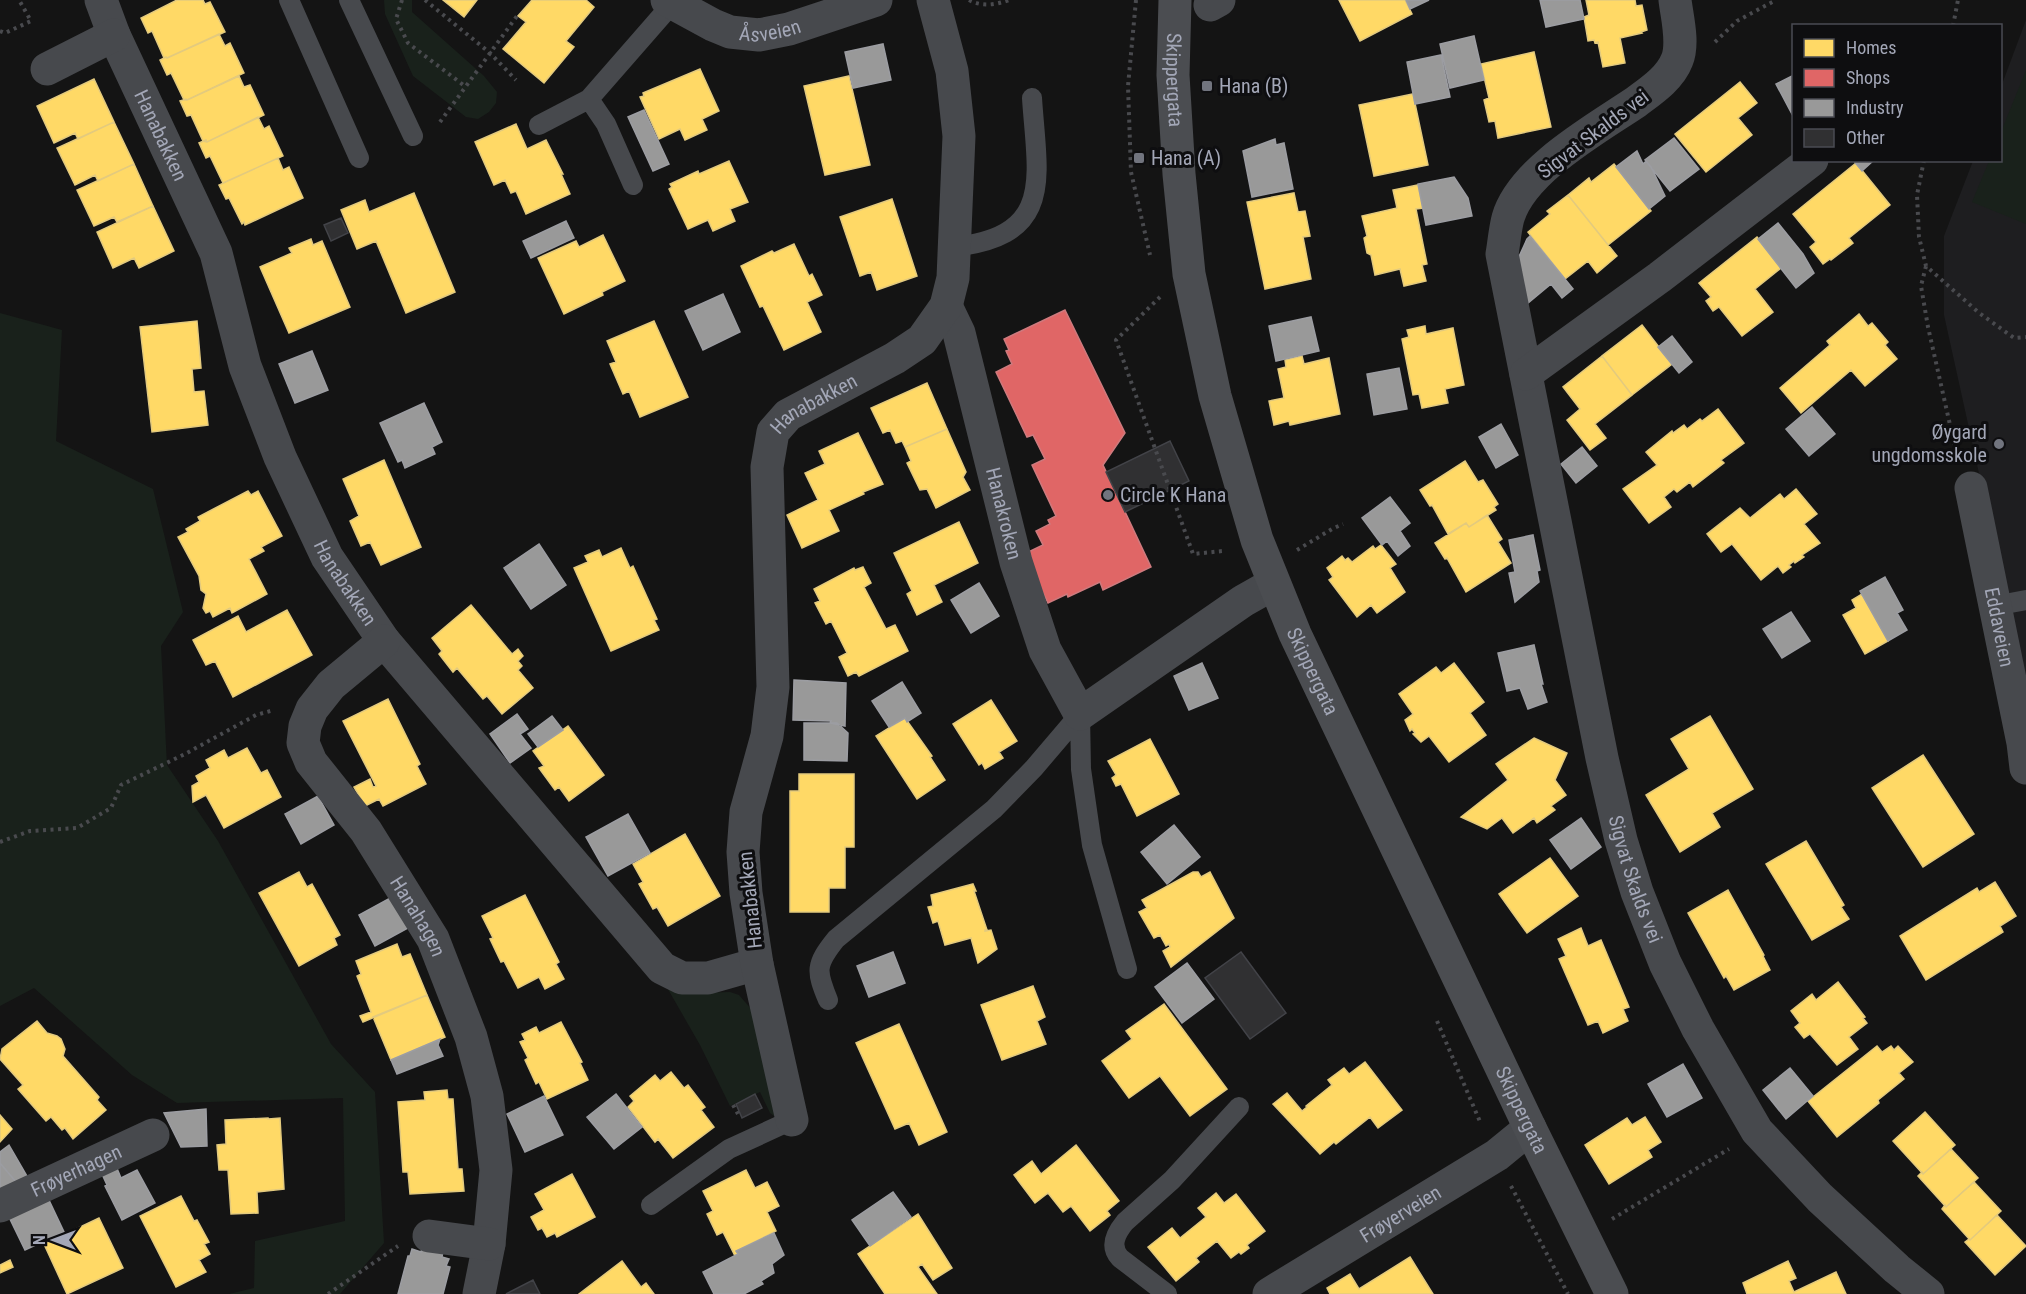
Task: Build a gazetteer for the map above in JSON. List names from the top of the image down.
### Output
{
  "streets": {
    "main road": ["Skippergata"],
    "street": [
      "Åsveien",
      "Sigvat Skalds vei",
      "Hanabakken",
      "Hanakroken",
      "Eddaveien",
      "Hanahagen",
      "Frøyerhagen",
      "Frøyerveien"
    ]
  },
  "crossings": [
    ["Skippergata", "Frøyerveien"],
    ["Hanabakken", "Hanakroken"],
    ["Hanabakken", "Hanahagen"]
  ],
  "places": {
    "transit": ["Hana (B)", "Hana (A)"],
    "other": ["Øygard ungdomsskole", "Circle K Hana"]
  },
  "legend": [
    "Homes",
    "Shops",
    "Industry",
    "Other"
  ],
  "north": "left"
}
